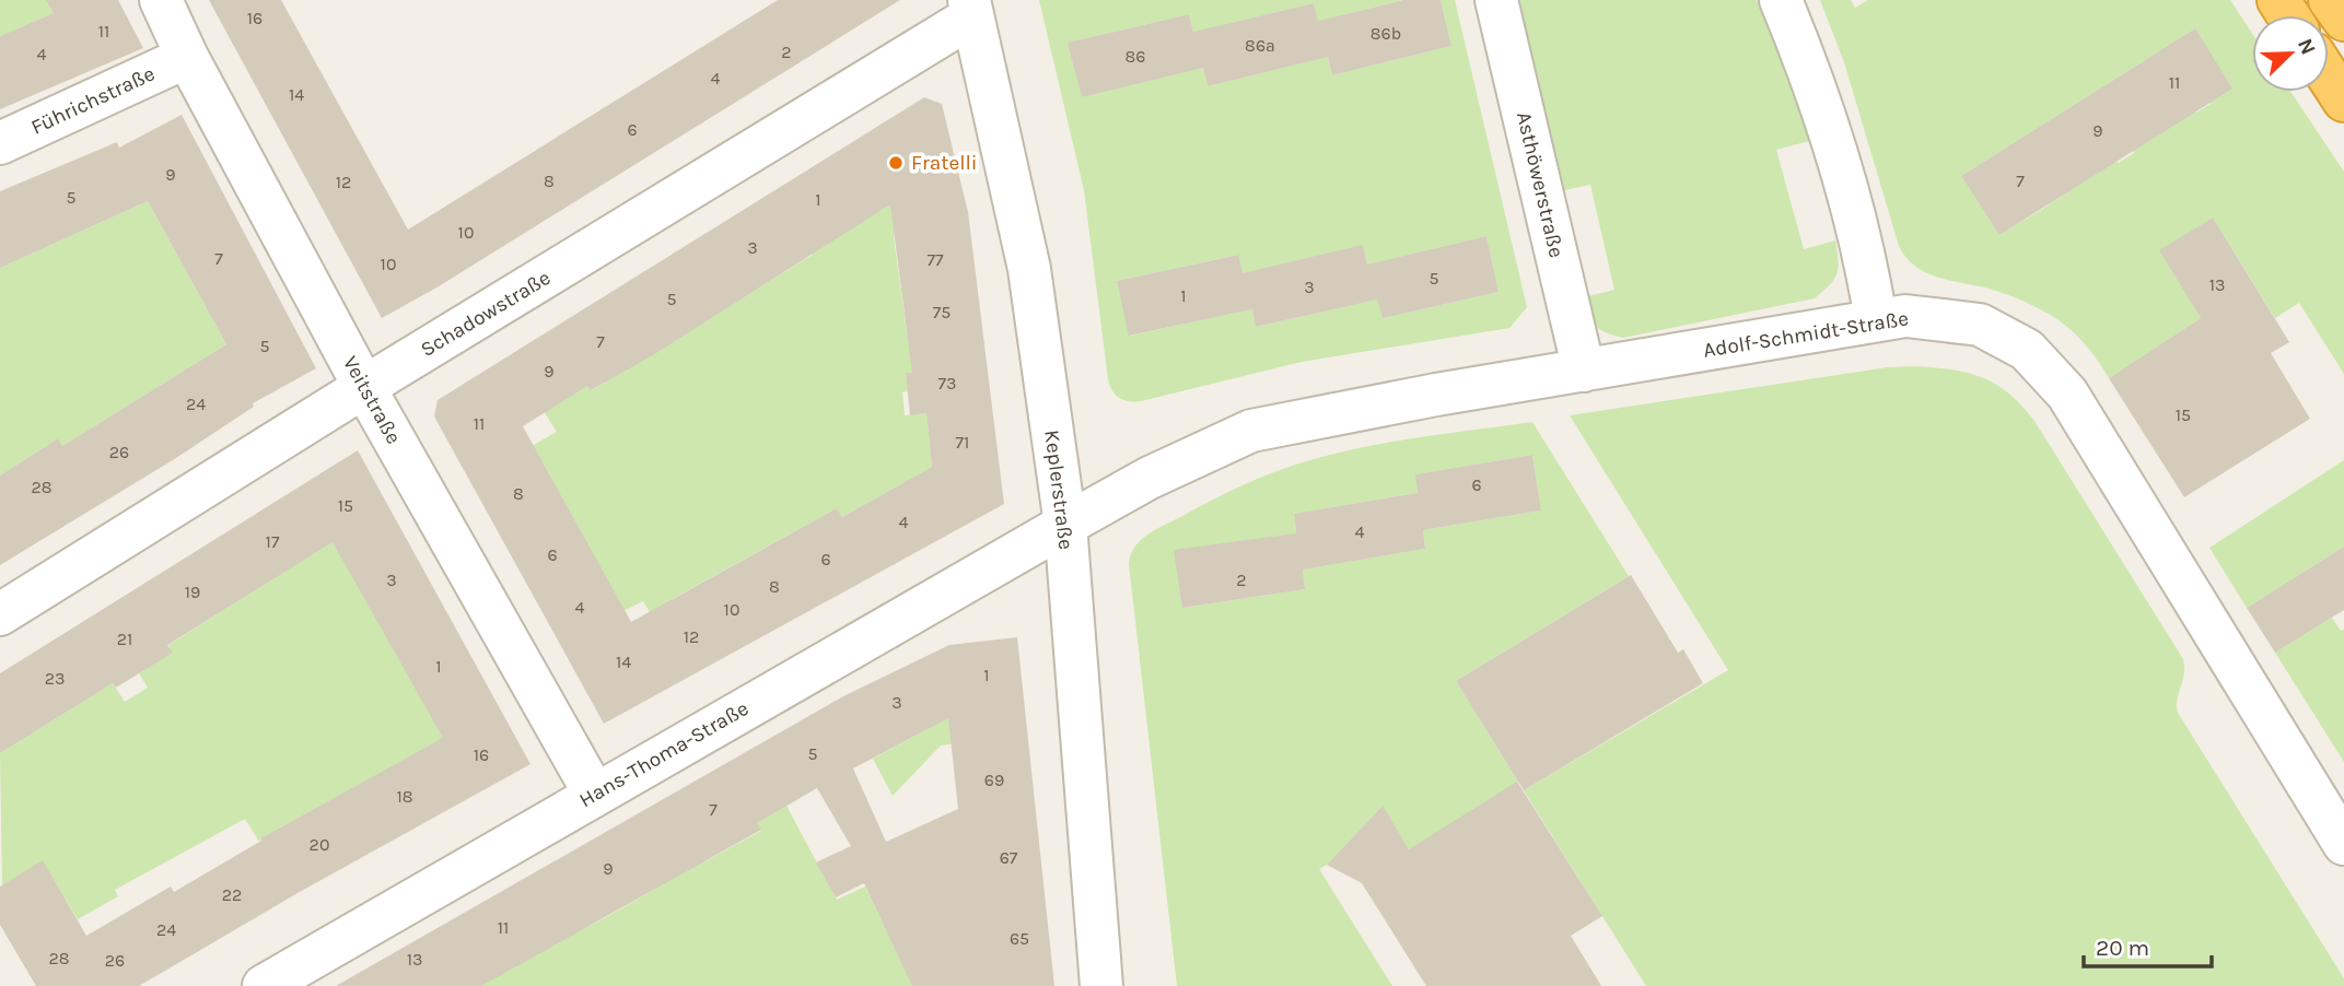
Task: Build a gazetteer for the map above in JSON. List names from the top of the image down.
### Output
{
  "streets": {
    "street": [
      "Führichstraße",
      "Asthöwerstraße",
      "Schadowstraße",
      "Adolf-Schmidt-Straße",
      "Veitstraße",
      "Keplerstraße",
      "Hans-Thoma-Straße"
    ]
  },
  "crossings": [
    ["Führichstraße", "Veitstraße"],
    ["Asthöwerstraße", "Adolf-Schmidt-Straße"],
    ["Schadowstraße", "Veitstraße"],
    ["Schadowstraße", "Keplerstraße"],
    ["Adolf-Schmidt-Straße", "Keplerstraße"],
    ["Adolf-Schmidt-Straße", "Hans-Thoma-Straße"],
    ["Veitstraße", "Hans-Thoma-Straße"],
    ["Keplerstraße", "Hans-Thoma-Straße"]
  ],
  "places": ["Fratelli"],
  "house_numbers": [
    "16",
    "11",
    "86b",
    "86a",
    "2",
    "4",
    "86",
    "4",
    "11",
    "14",
    "6",
    "9",
    "9",
    "8",
    "7",
    "12",
    "5",
    "1",
    "10",
    "3",
    "7",
    "77",
    "10",
    "5",
    "13",
    "3",
    "1",
    "5",
    "75",
    "7",
    "5",
    "9",
    "73",
    "24",
    "15",
    "11",
    "71",
    "26",
    "6",
    "28",
    "8",
    "15",
    "4",
    "4",
    "17",
    "6",
    "6",
    "3",
    "2",
    "8",
    "19",
    "4",
    "10",
    "12",
    "21",
    "14",
    "1",
    "1",
    "23",
    "3",
    "5",
    "16",
    "69",
    "18",
    "7",
    "20",
    "67",
    "9",
    "22",
    "11",
    "24",
    "65",
    "28",
    "13",
    "26"
  ],
  "scale_bar": "20 m",
  "north": "top right"
}
